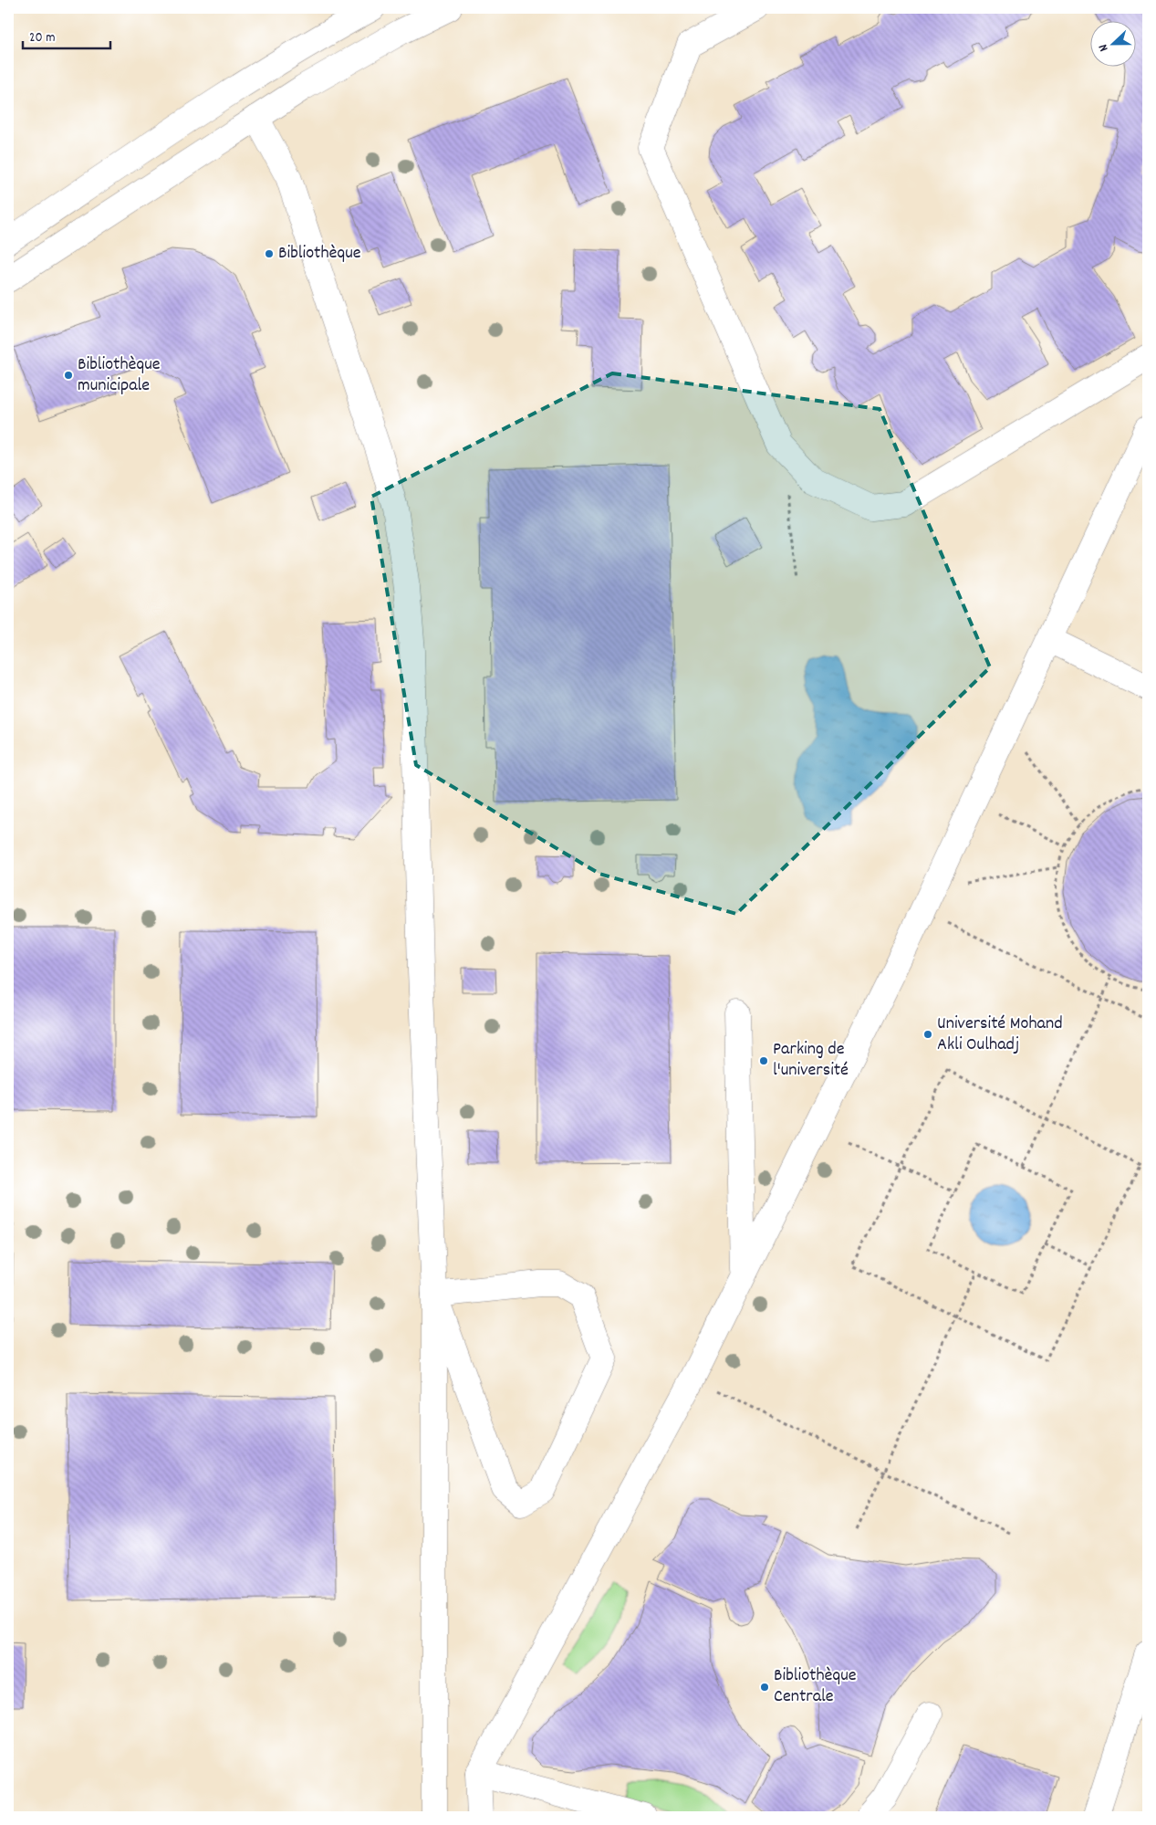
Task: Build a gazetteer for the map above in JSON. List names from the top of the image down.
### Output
{
  "places": [
    "Bibliothèque",
    "Bibliothèque municipale",
    "Université Mohand Akli Oulhadj",
    "Parking de l'université",
    "Bibliothèque Centrale"
  ],
  "scale_bar": "20 m",
  "north": "left"
}
